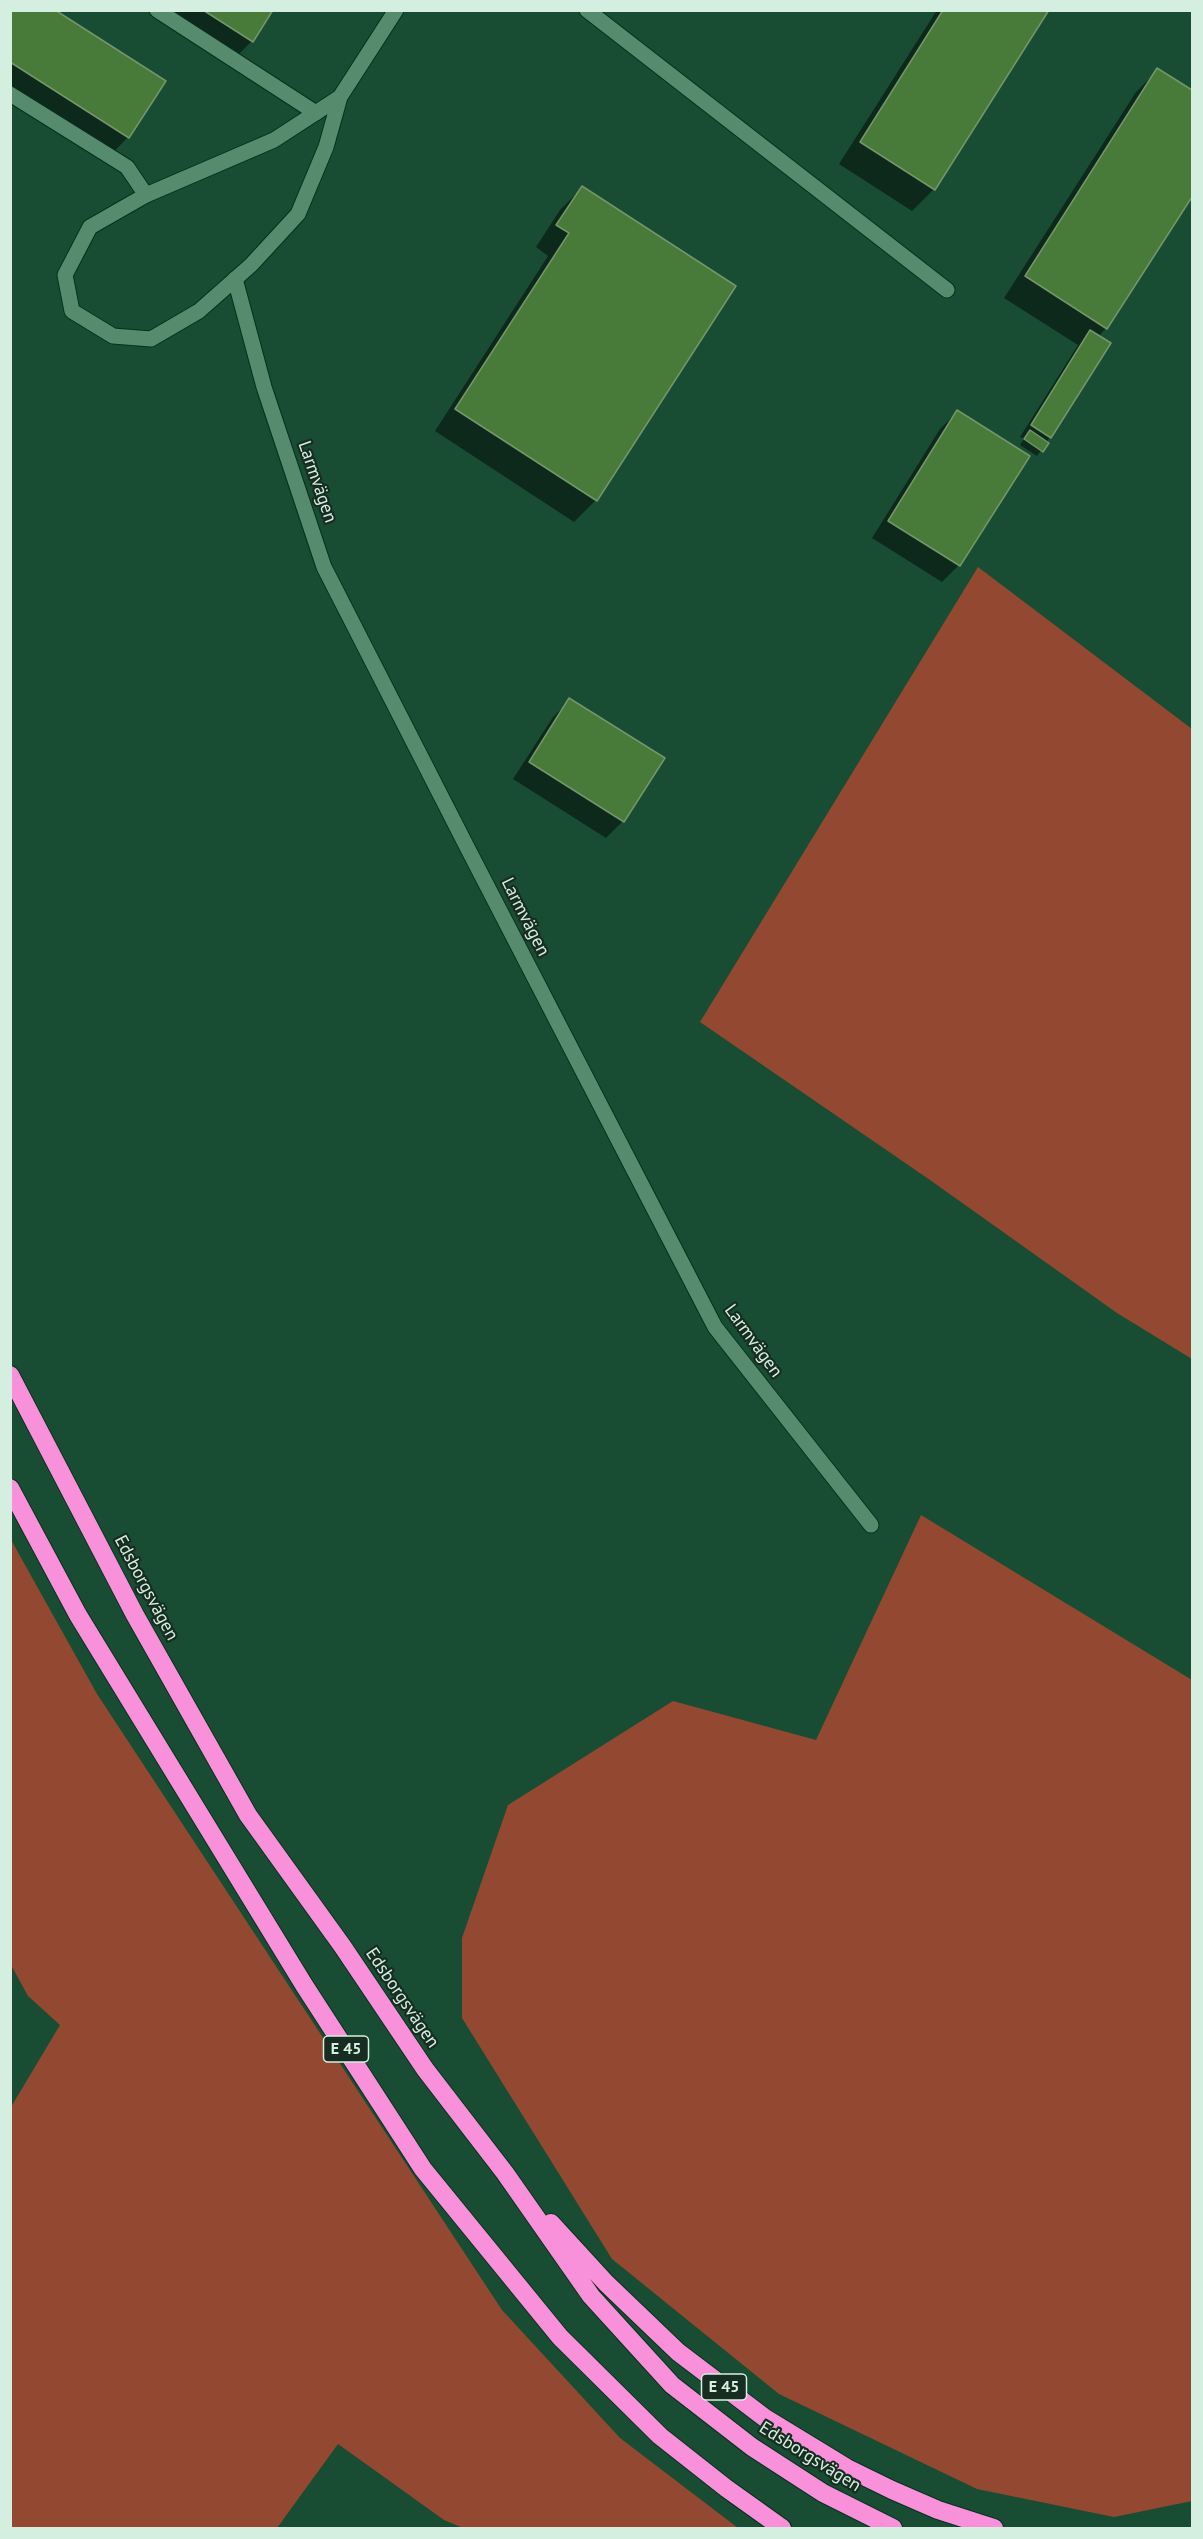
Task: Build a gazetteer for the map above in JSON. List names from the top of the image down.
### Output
{
  "streets": {
    "highway": ["Edsborgsvägen", "E 45"],
    "street": ["Larmvägen"]
  },
  "crossings": [
    ["Edsborgsvägen", "E 45"]
  ]
}
